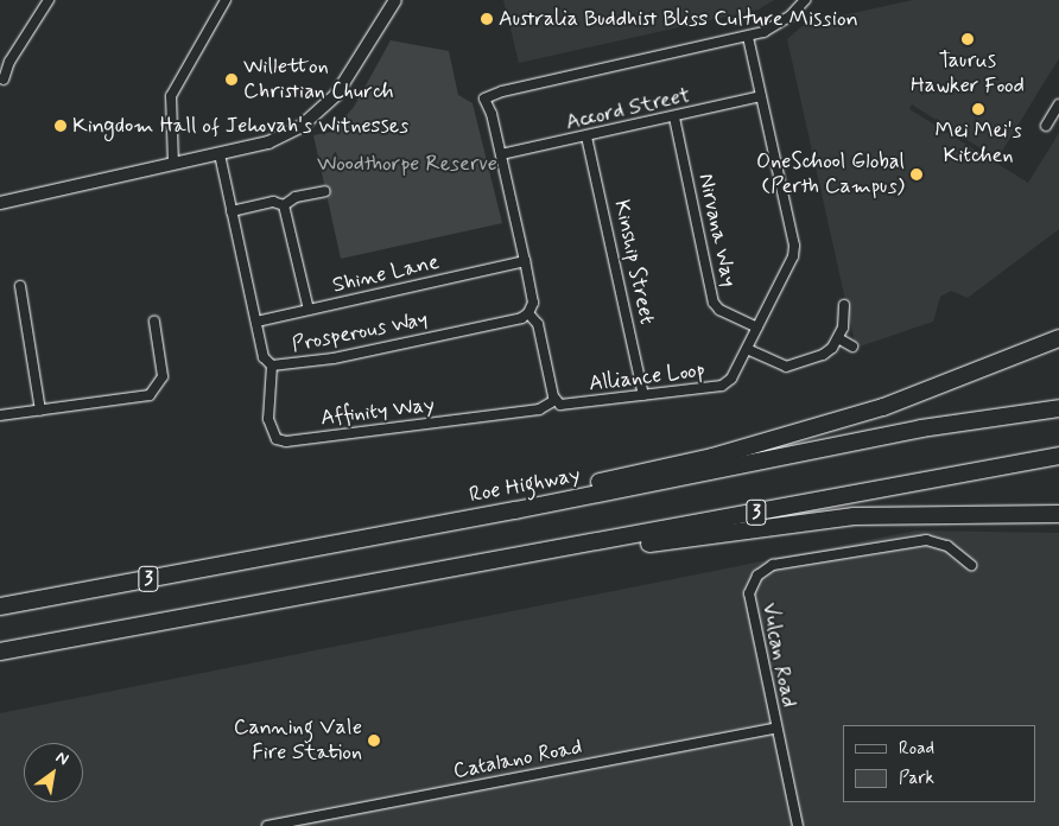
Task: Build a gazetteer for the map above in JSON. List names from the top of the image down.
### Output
{
  "streets": {
    "highway": ["Roe Highway", "3"],
    "street": [
      "Accord Street",
      "Nirvana Way",
      "Kinship Street",
      "Shine Lane",
      "Prosperous Way",
      "Alliance Loop",
      "Affinity Way",
      "Vulcan Road",
      "Catalano Road"
    ]
  },
  "crossings": [
    ["Accord Street", "Nirvana Way"],
    ["Accord Street", "Kinship Street"],
    ["Accord Street", "Alliance Loop"],
    ["Nirvana Way", "Alliance Loop"],
    ["Kinship Street", "Alliance Loop"],
    ["Shine Lane", "Prosperous Way"],
    ["Prosperous Way", "Affinity Way"],
    ["Alliance Loop", "Affinity Way"],
    ["Vulcan Road", "Catalano Road"]
  ],
  "parks": ["Woodthorpe Reserve"],
  "places": [
    "Australia Buddhist Bliss Culture Mission",
    "Taurus Hawker Food",
    "Willetton Christian Church",
    "Mei Mei's Kitchen",
    "Kingdom Hall of Jehovah's Witnesses",
    "OneSchool Global (Perth Campus)",
    "Canning Vale Fire Station"
  ],
  "legend": ["Road", "Park"],
  "north": "top right"
}
